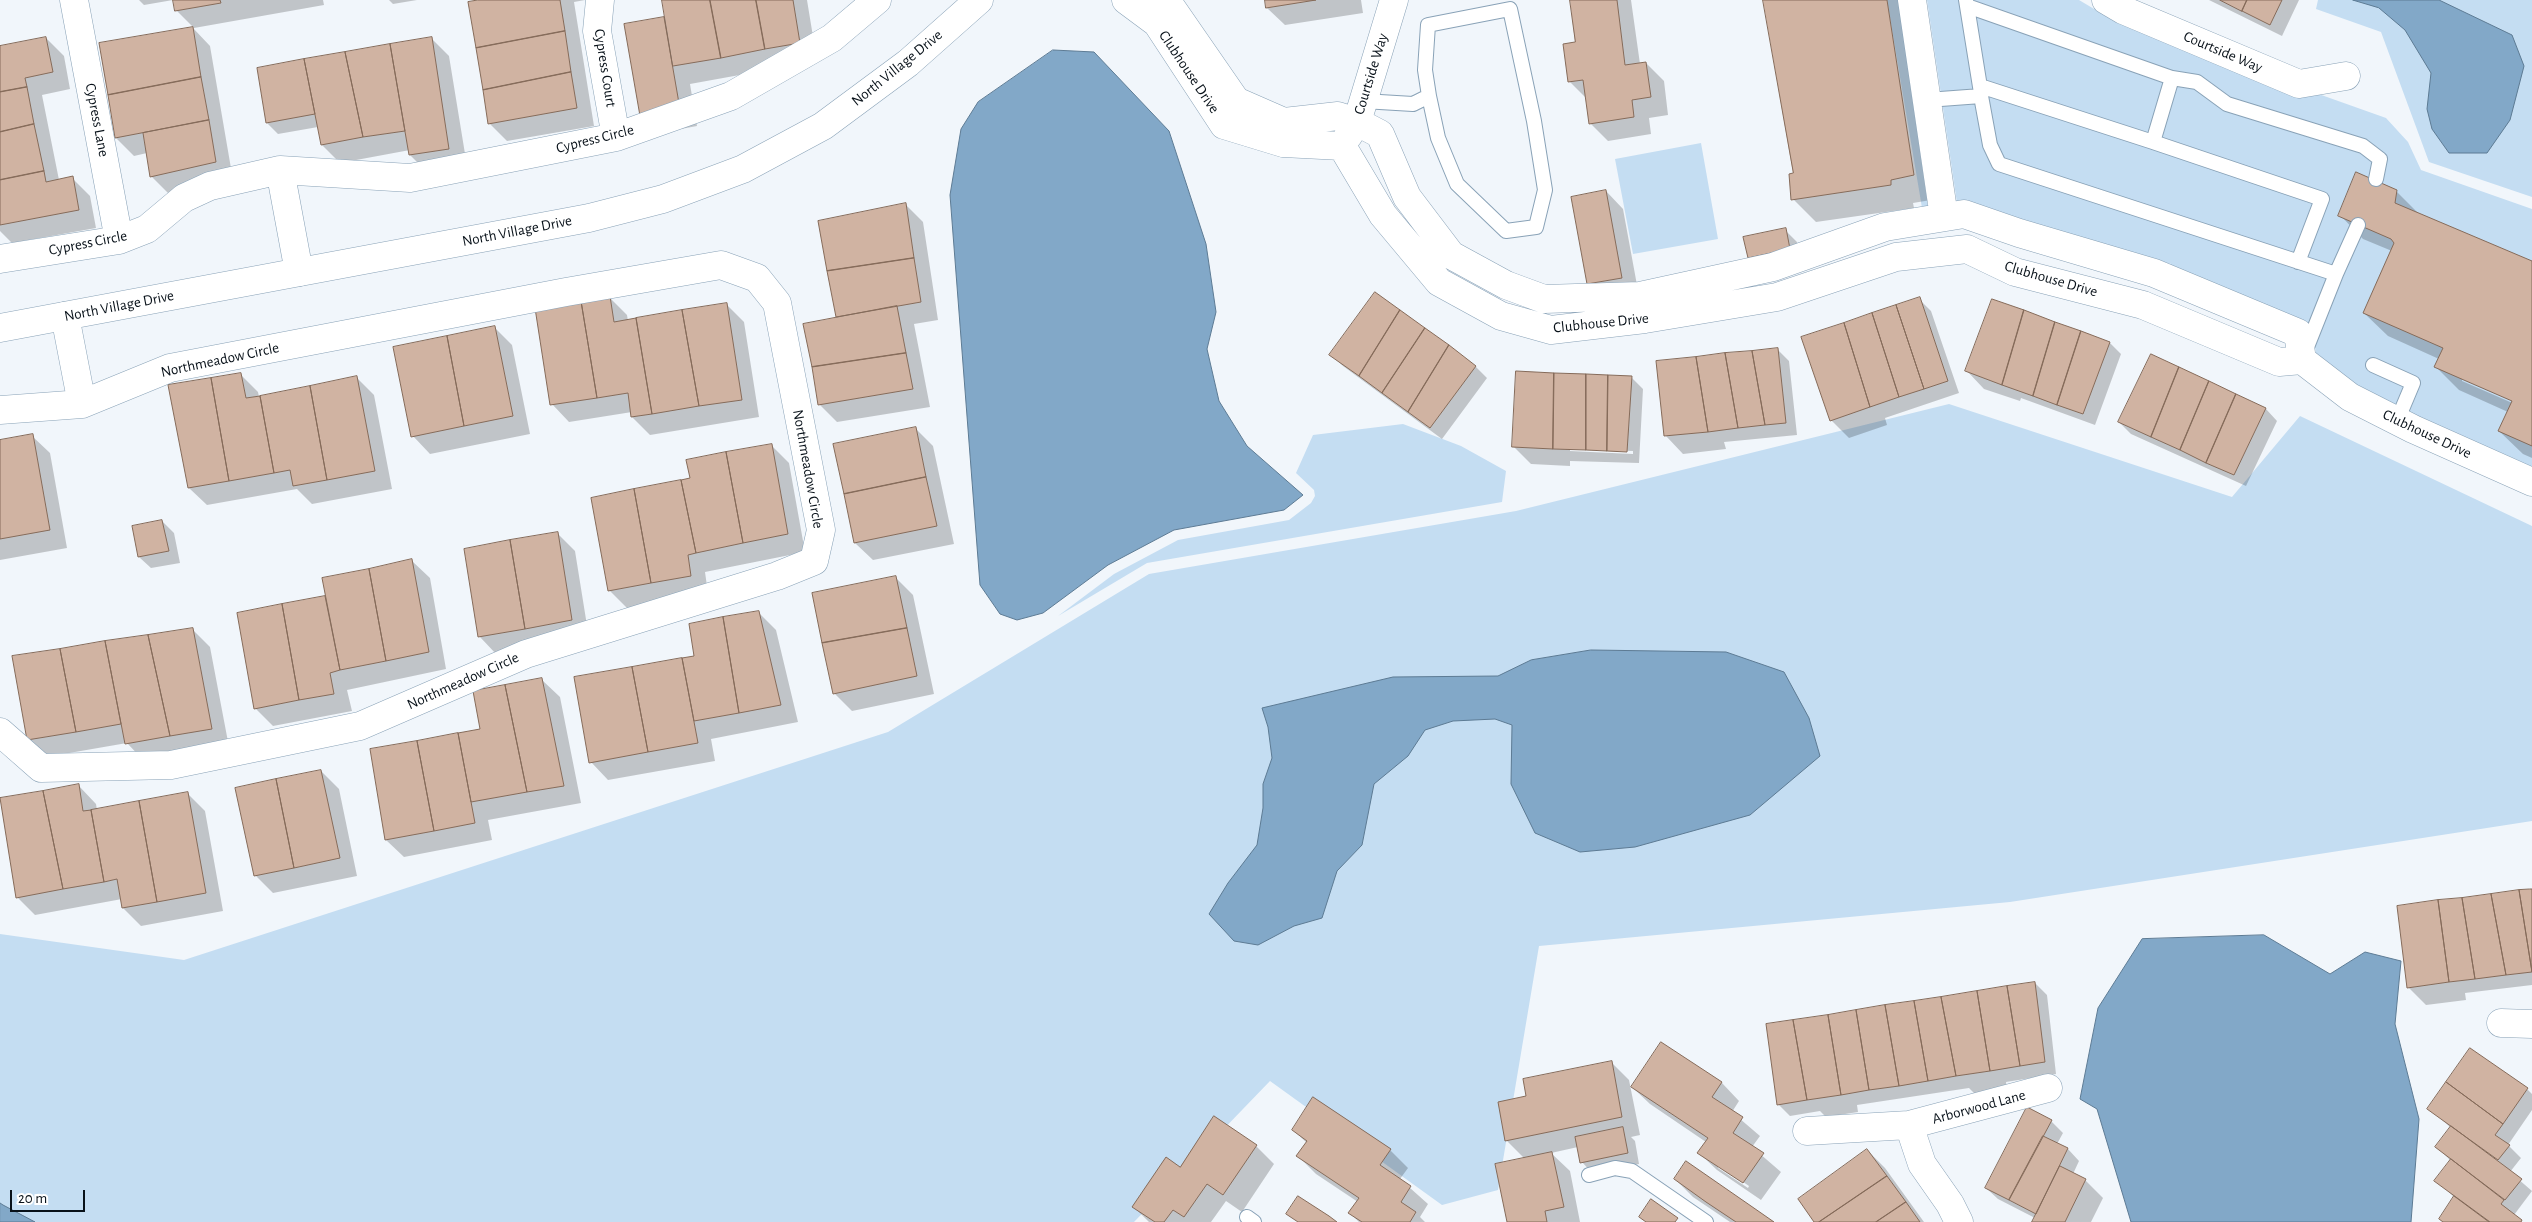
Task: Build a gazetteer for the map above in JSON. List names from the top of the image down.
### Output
{
  "streets": {
    "street": [
      "Courtside Way",
      "Cypress Court",
      "North Village Drive",
      "Clubhouse Drive",
      "Cypress Lane",
      "Cypress Circle",
      "Northmeadow Circle",
      "Arborwood Lane"
    ]
  },
  "crossings": [
    ["Courtside Way", "Clubhouse Drive"],
    ["Cypress Court", "Cypress Circle"],
    ["Cypress Lane", "Cypress Circle"]
  ],
  "scale_bar": "20 m"
}
